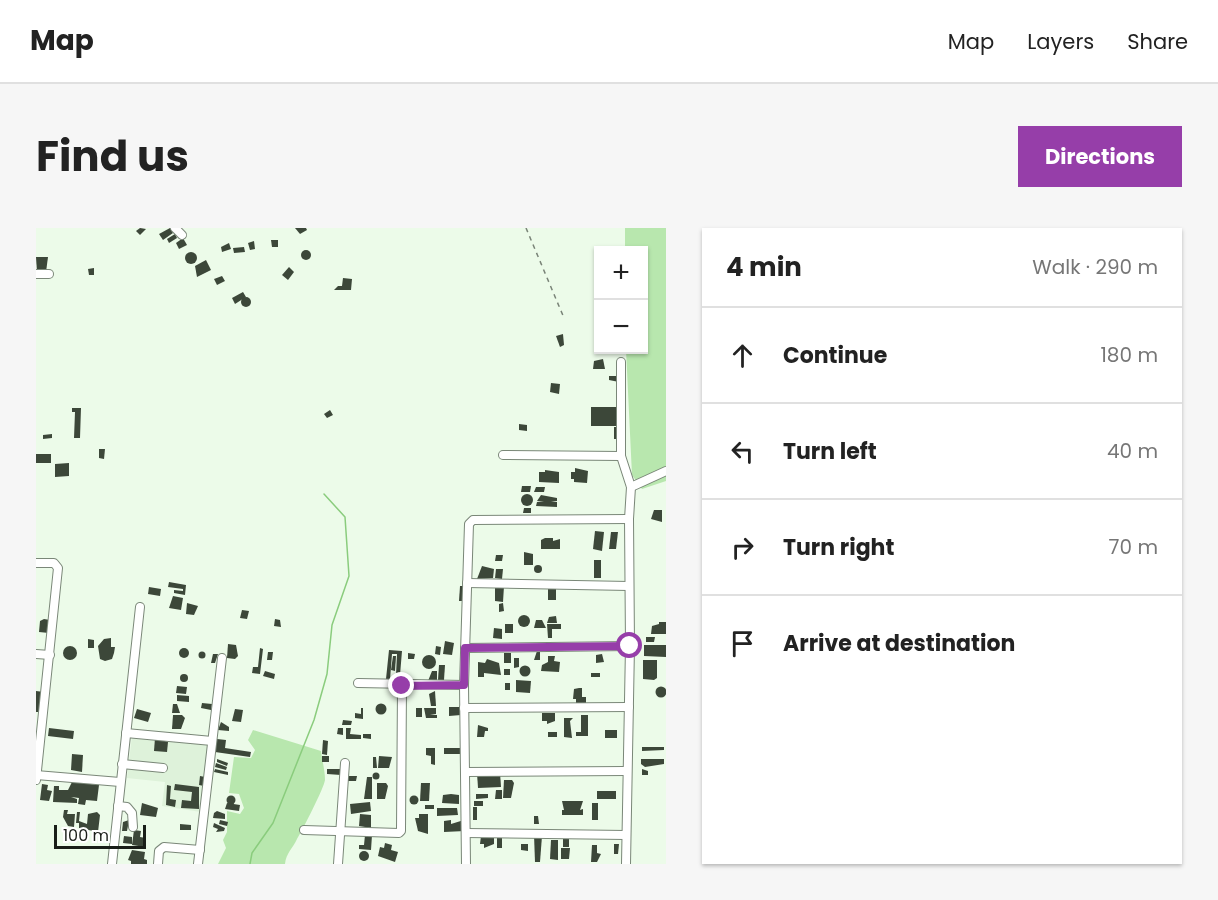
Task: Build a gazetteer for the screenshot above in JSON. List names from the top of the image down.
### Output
{
  "scale_bar": "100 m",
  "page": {
    "header": "Map",
    "nav": ["Map", "Layers", "Share"],
    "title": "Find us",
    "buttons": "Directions",
    "heading": ["4 min", "Walk · 290 m"],
    "map_buttons": ["+", "−"],
    "list": [
      ["Continue", "180 m"],
      ["Turn left", "40 m"],
      ["Turn right", "70 m"],
      "Arrive at destination"
    ],
    "scale": "100 m"
  }
}
